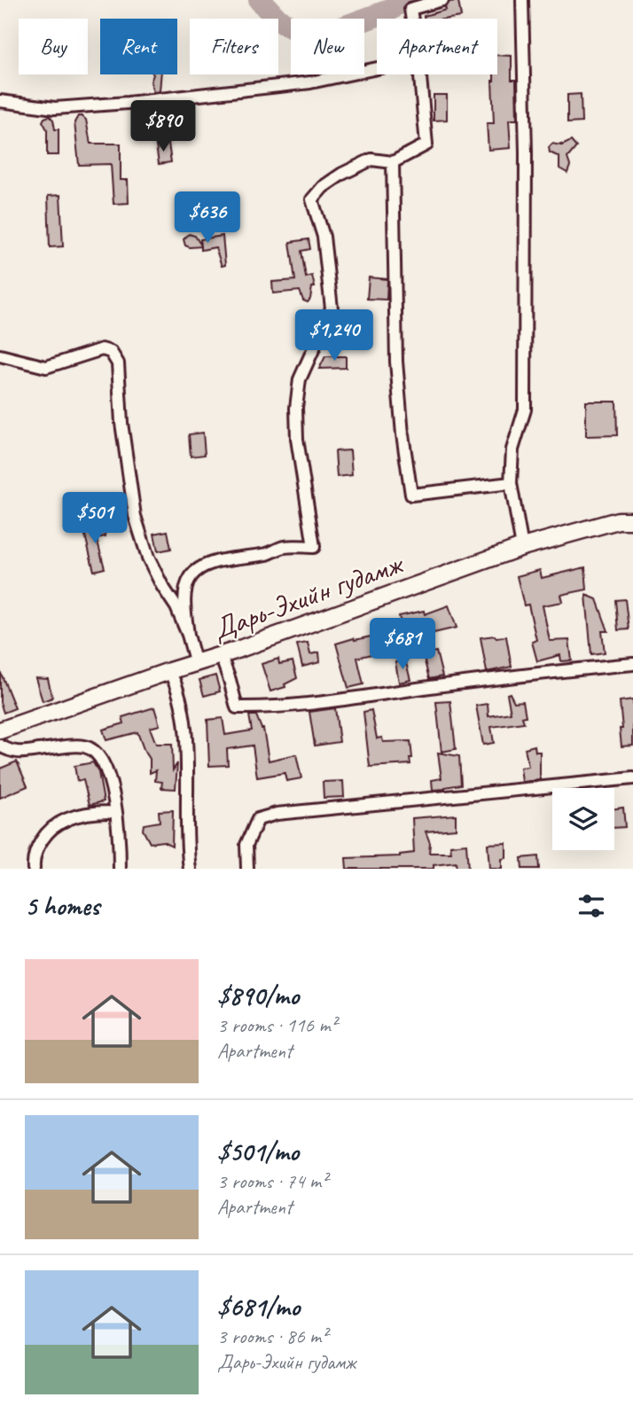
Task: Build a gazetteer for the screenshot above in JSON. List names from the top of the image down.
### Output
{
  "streets": {
    "main road": ["Дарь-Эхийн гудамж"]
  },
  "page": {
    "chip": [
      "Buy",
      "Rent",
      "Filters",
      "New",
      "Apartment"
    ],
    "price": [
      "$890",
      "$636",
      "$1,240",
      "$501",
      "$681"
    ],
    "heading": "5 homes",
    "list": [
      {
        "name": "$890/mo",
        "note": "3 rooms · 116 m² · Apartment"
      },
      {
        "name": "$501/mo",
        "note": "3 rooms · 74 m² · Apartment"
      },
      {
        "name": "$681/mo",
        "note": "3 rooms · 86 m² · Дарь-Эхийн гудамж"
      }
    ]
  }
}
